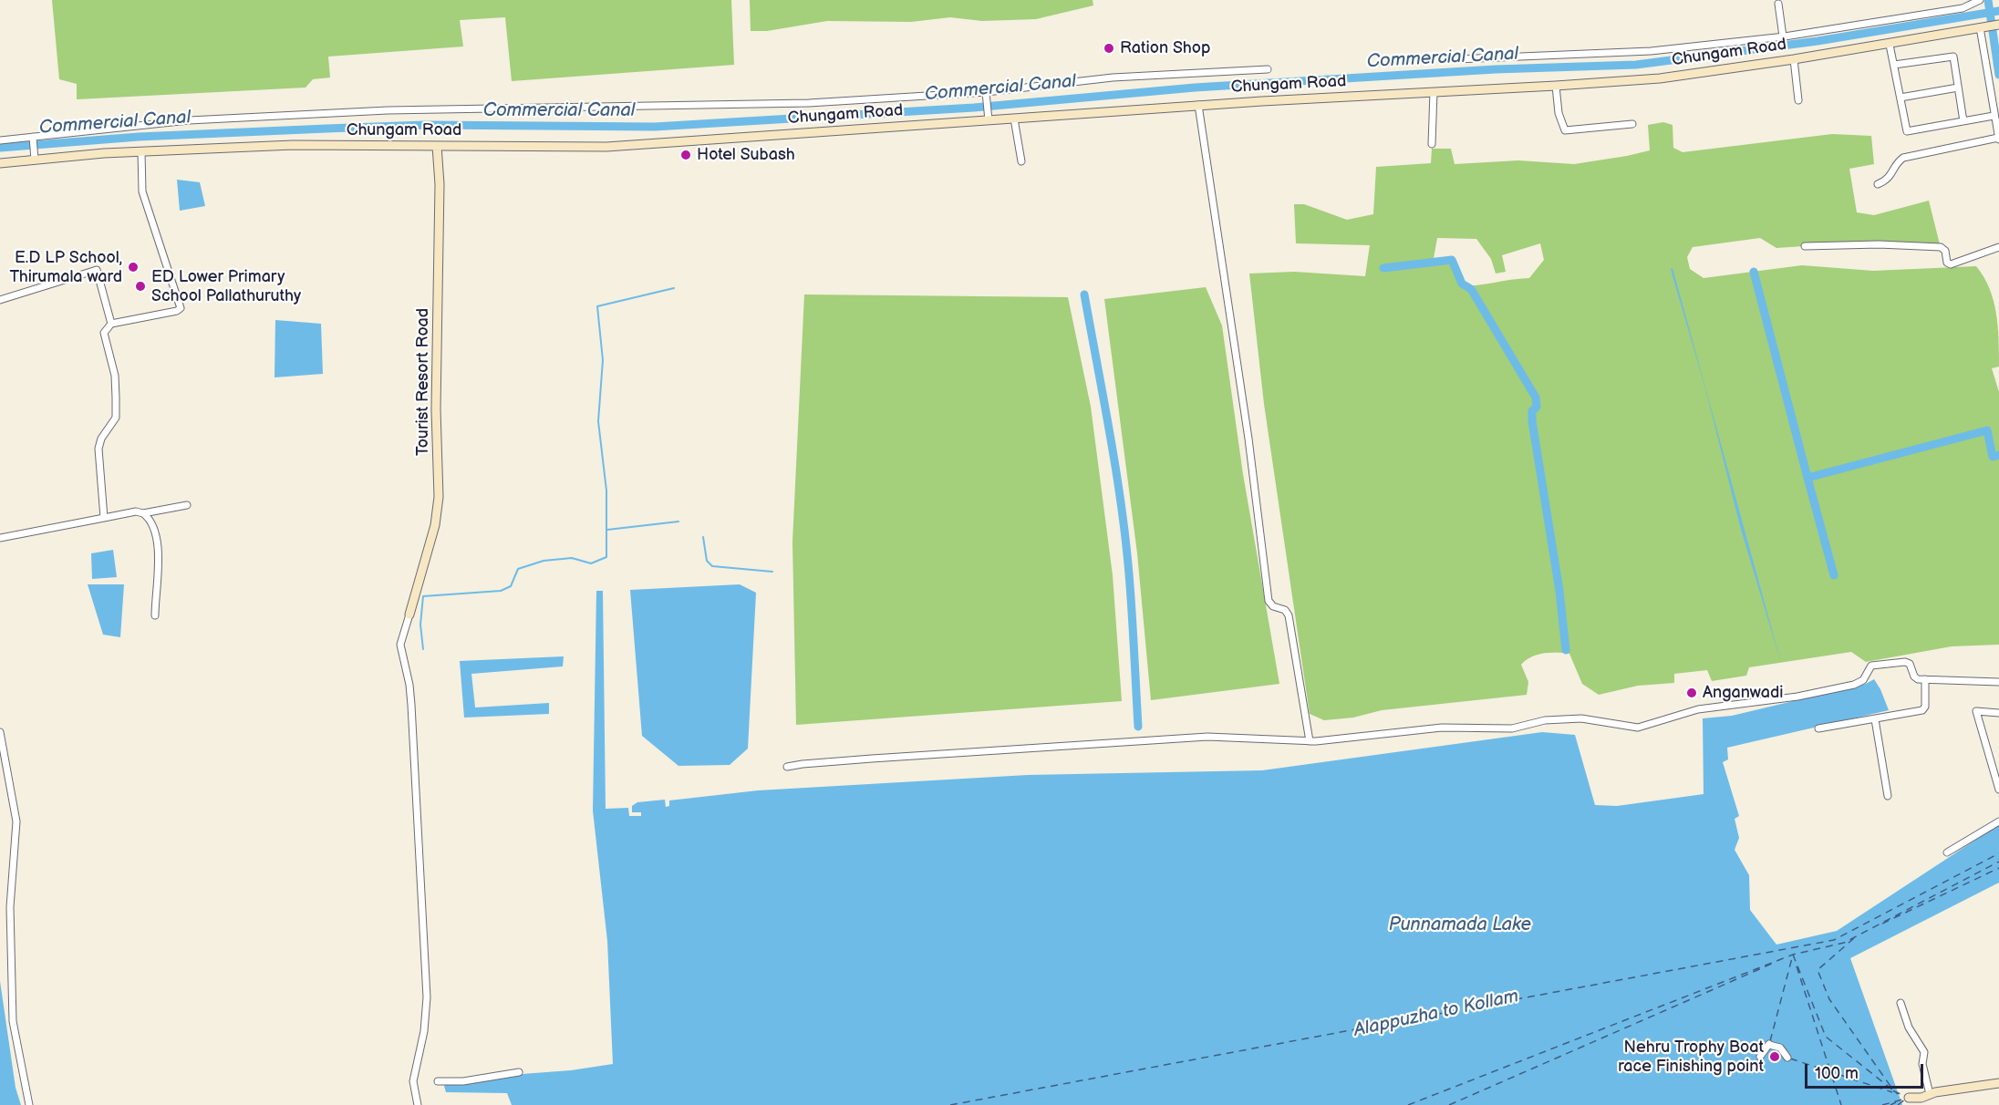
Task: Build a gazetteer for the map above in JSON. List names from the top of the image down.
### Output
{
  "streets": {
    "main road": ["Chungam Road", "Tourist Resort Road"]
  },
  "crossings": [
    ["Chungam Road", "Tourist Resort Road"]
  ],
  "water": ["Commercial Canal", "Punnamada Lake", "Alappuzha to Kollam"],
  "places": [
    "Ration Shop",
    "Hotel Subash",
    "E.D LP School, Thirumala ward",
    "ED Lower Primary School Pallathuruthy",
    "Anganwadi",
    "Nehru Trophy Boat race Finishing point"
  ],
  "scale_bar": "100 m"
}
